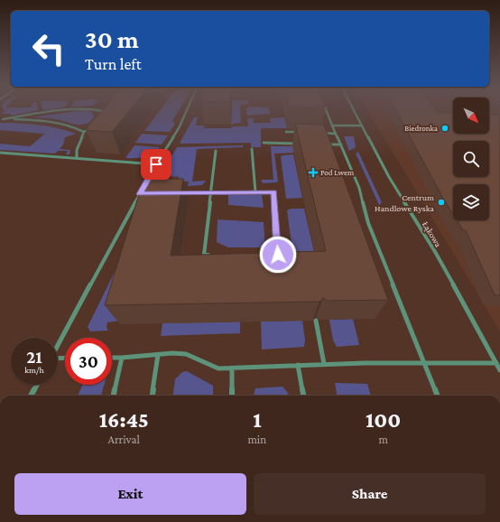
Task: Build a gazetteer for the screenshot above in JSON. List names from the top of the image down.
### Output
{
  "streets": {
    "street": ["Łąkowa"]
  },
  "places": {
    "other": ["Biedronka", "Centrum Handlowe Ryska"],
    "health": ["Pod Lwem"]
  },
  "north": "bottom right",
  "page": {
    "turn": ["30 m", "Turn left"],
    "speed": "21 km/h",
    "limit": "30",
    "eta": [
      "16:45",
      "Arrival",
      "1",
      "min",
      "100",
      "m"
    ],
    "buttons": ["Exit", "Share"]
  }
}
